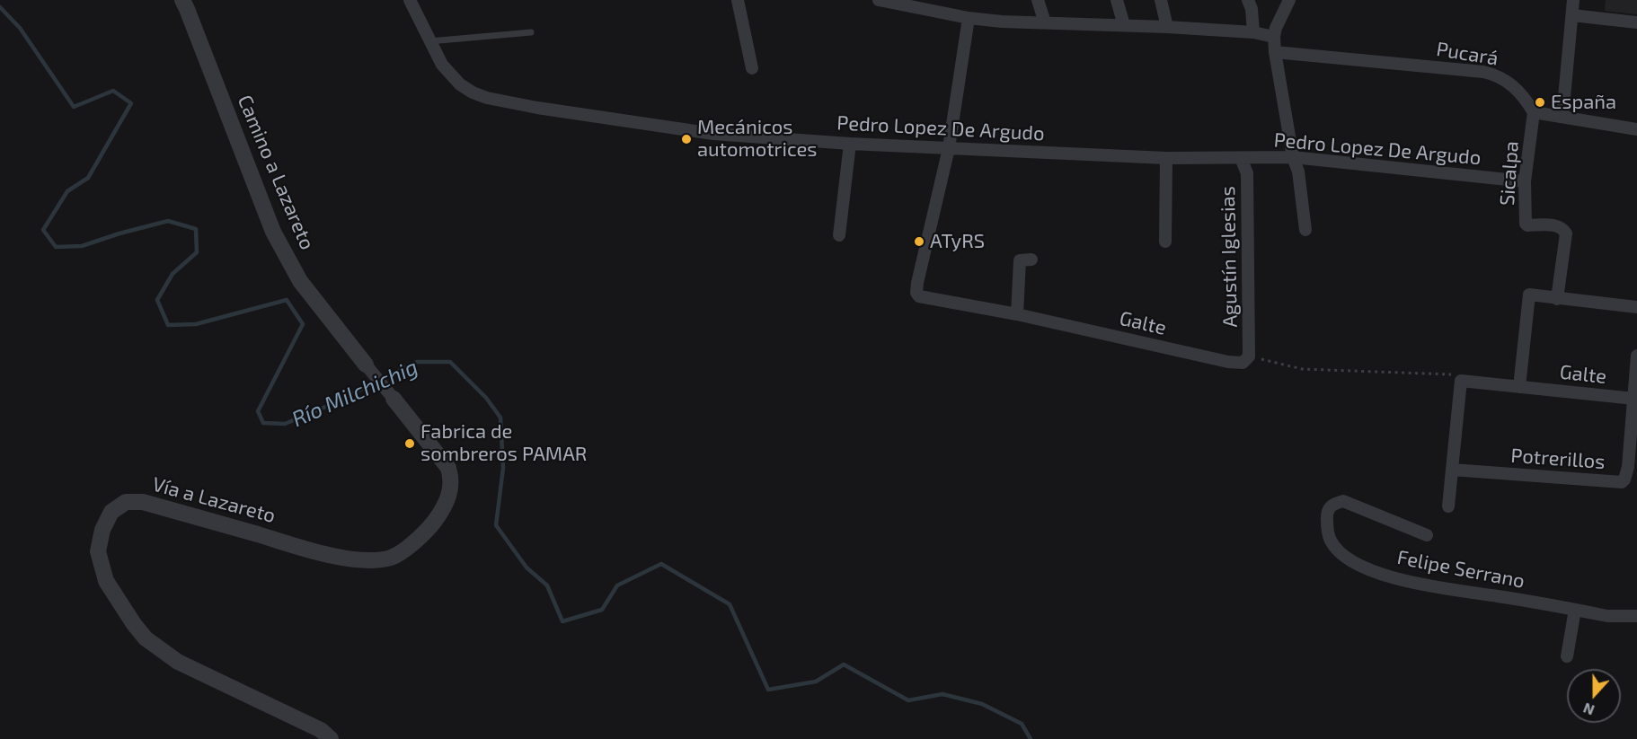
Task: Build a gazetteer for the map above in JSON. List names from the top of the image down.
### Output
{
  "streets": {
    "street": [
      "Pucará",
      "Pedro Lopez De Argudo",
      "Camino a Lazareto",
      "Sicalpa",
      "Agustín Iglesias",
      "Galte",
      "Potrerillos",
      "Vía a Lazareto",
      "Felipe Serrano"
    ]
  },
  "crossings": [
    ["Pucará", "Sicalpa"],
    ["Pedro Lopez De Argudo", "Sicalpa"],
    ["Pedro Lopez De Argudo", "Agustín Iglesias"],
    ["Pedro Lopez De Argudo", "Galte"],
    ["Camino a Lazareto", "Vía a Lazareto"],
    ["Agustín Iglesias", "Galte"],
    ["Galte", "Potrerillos"]
  ],
  "water": ["Río Milchichig"],
  "places": [
    "España",
    "Mecánicos automotrices",
    "ATyRS",
    "Fabrica de sombreros PAMAR"
  ],
  "north": "bottom"
}
